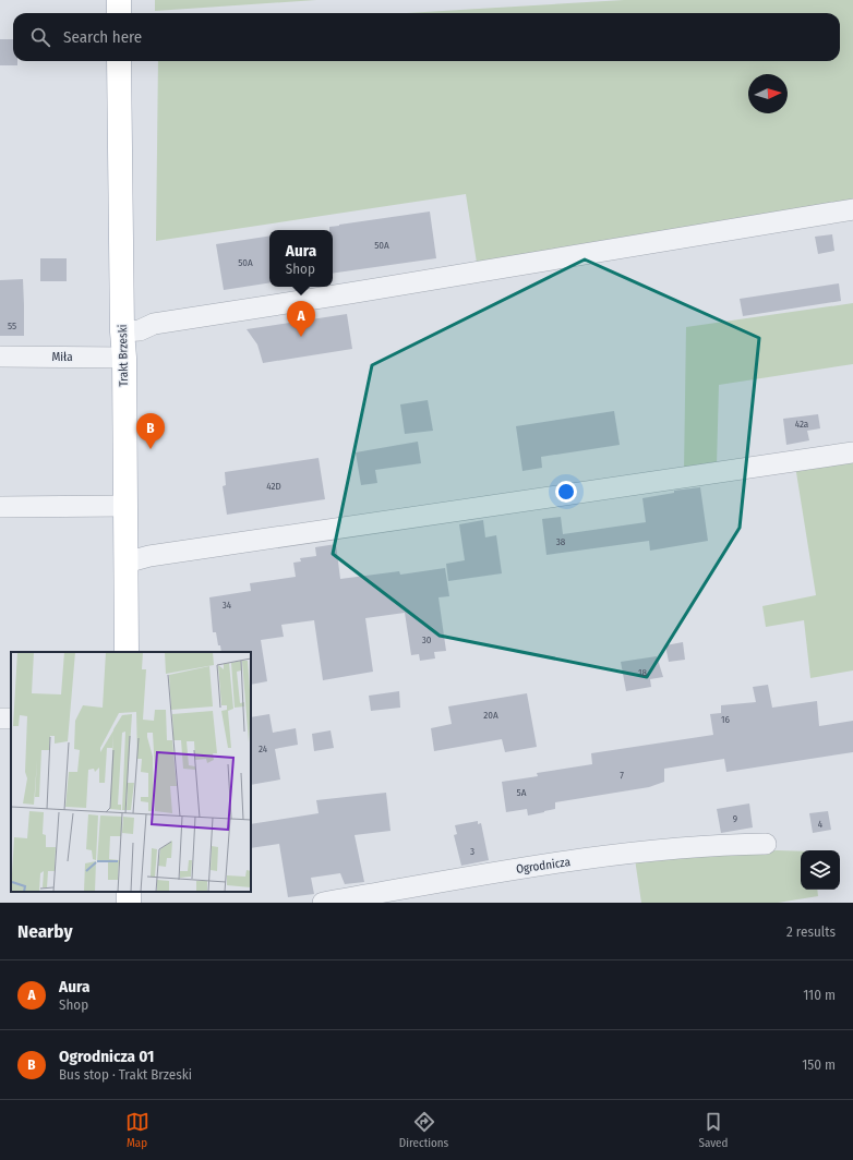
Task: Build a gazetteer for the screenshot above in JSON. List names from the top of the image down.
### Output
{
  "streets": {
    "main road": ["Trakt Brzeski"],
    "street": ["Miła", "Ogrodnicza"]
  },
  "crossings": [
    ["Trakt Brzeski", "Miła"]
  ],
  "house_numbers": [
    "50A",
    "50A",
    "55",
    "42a",
    "42D",
    "38",
    "34",
    "30",
    "18",
    "20A",
    "16",
    "24",
    "7",
    "5A",
    "9",
    "4",
    "3"
  ],
  "north": "right",
  "page": {
    "search": "Search here",
    "popup": ["Aura", "Shop"],
    "pins": ["A", "B"],
    "heading": ["Nearby", "2 results"],
    "list": [
      {
        "mark": "A",
        "name": "Aura",
        "note": "Shop",
        "value": "110 m"
      },
      {
        "mark": "B",
        "name": "Ogrodnicza 01",
        "note": "Bus stop · Trakt Brzeski",
        "value": "150 m"
      }
    ],
    "nav": ["Map", "Directions", "Saved"]
  }
}
